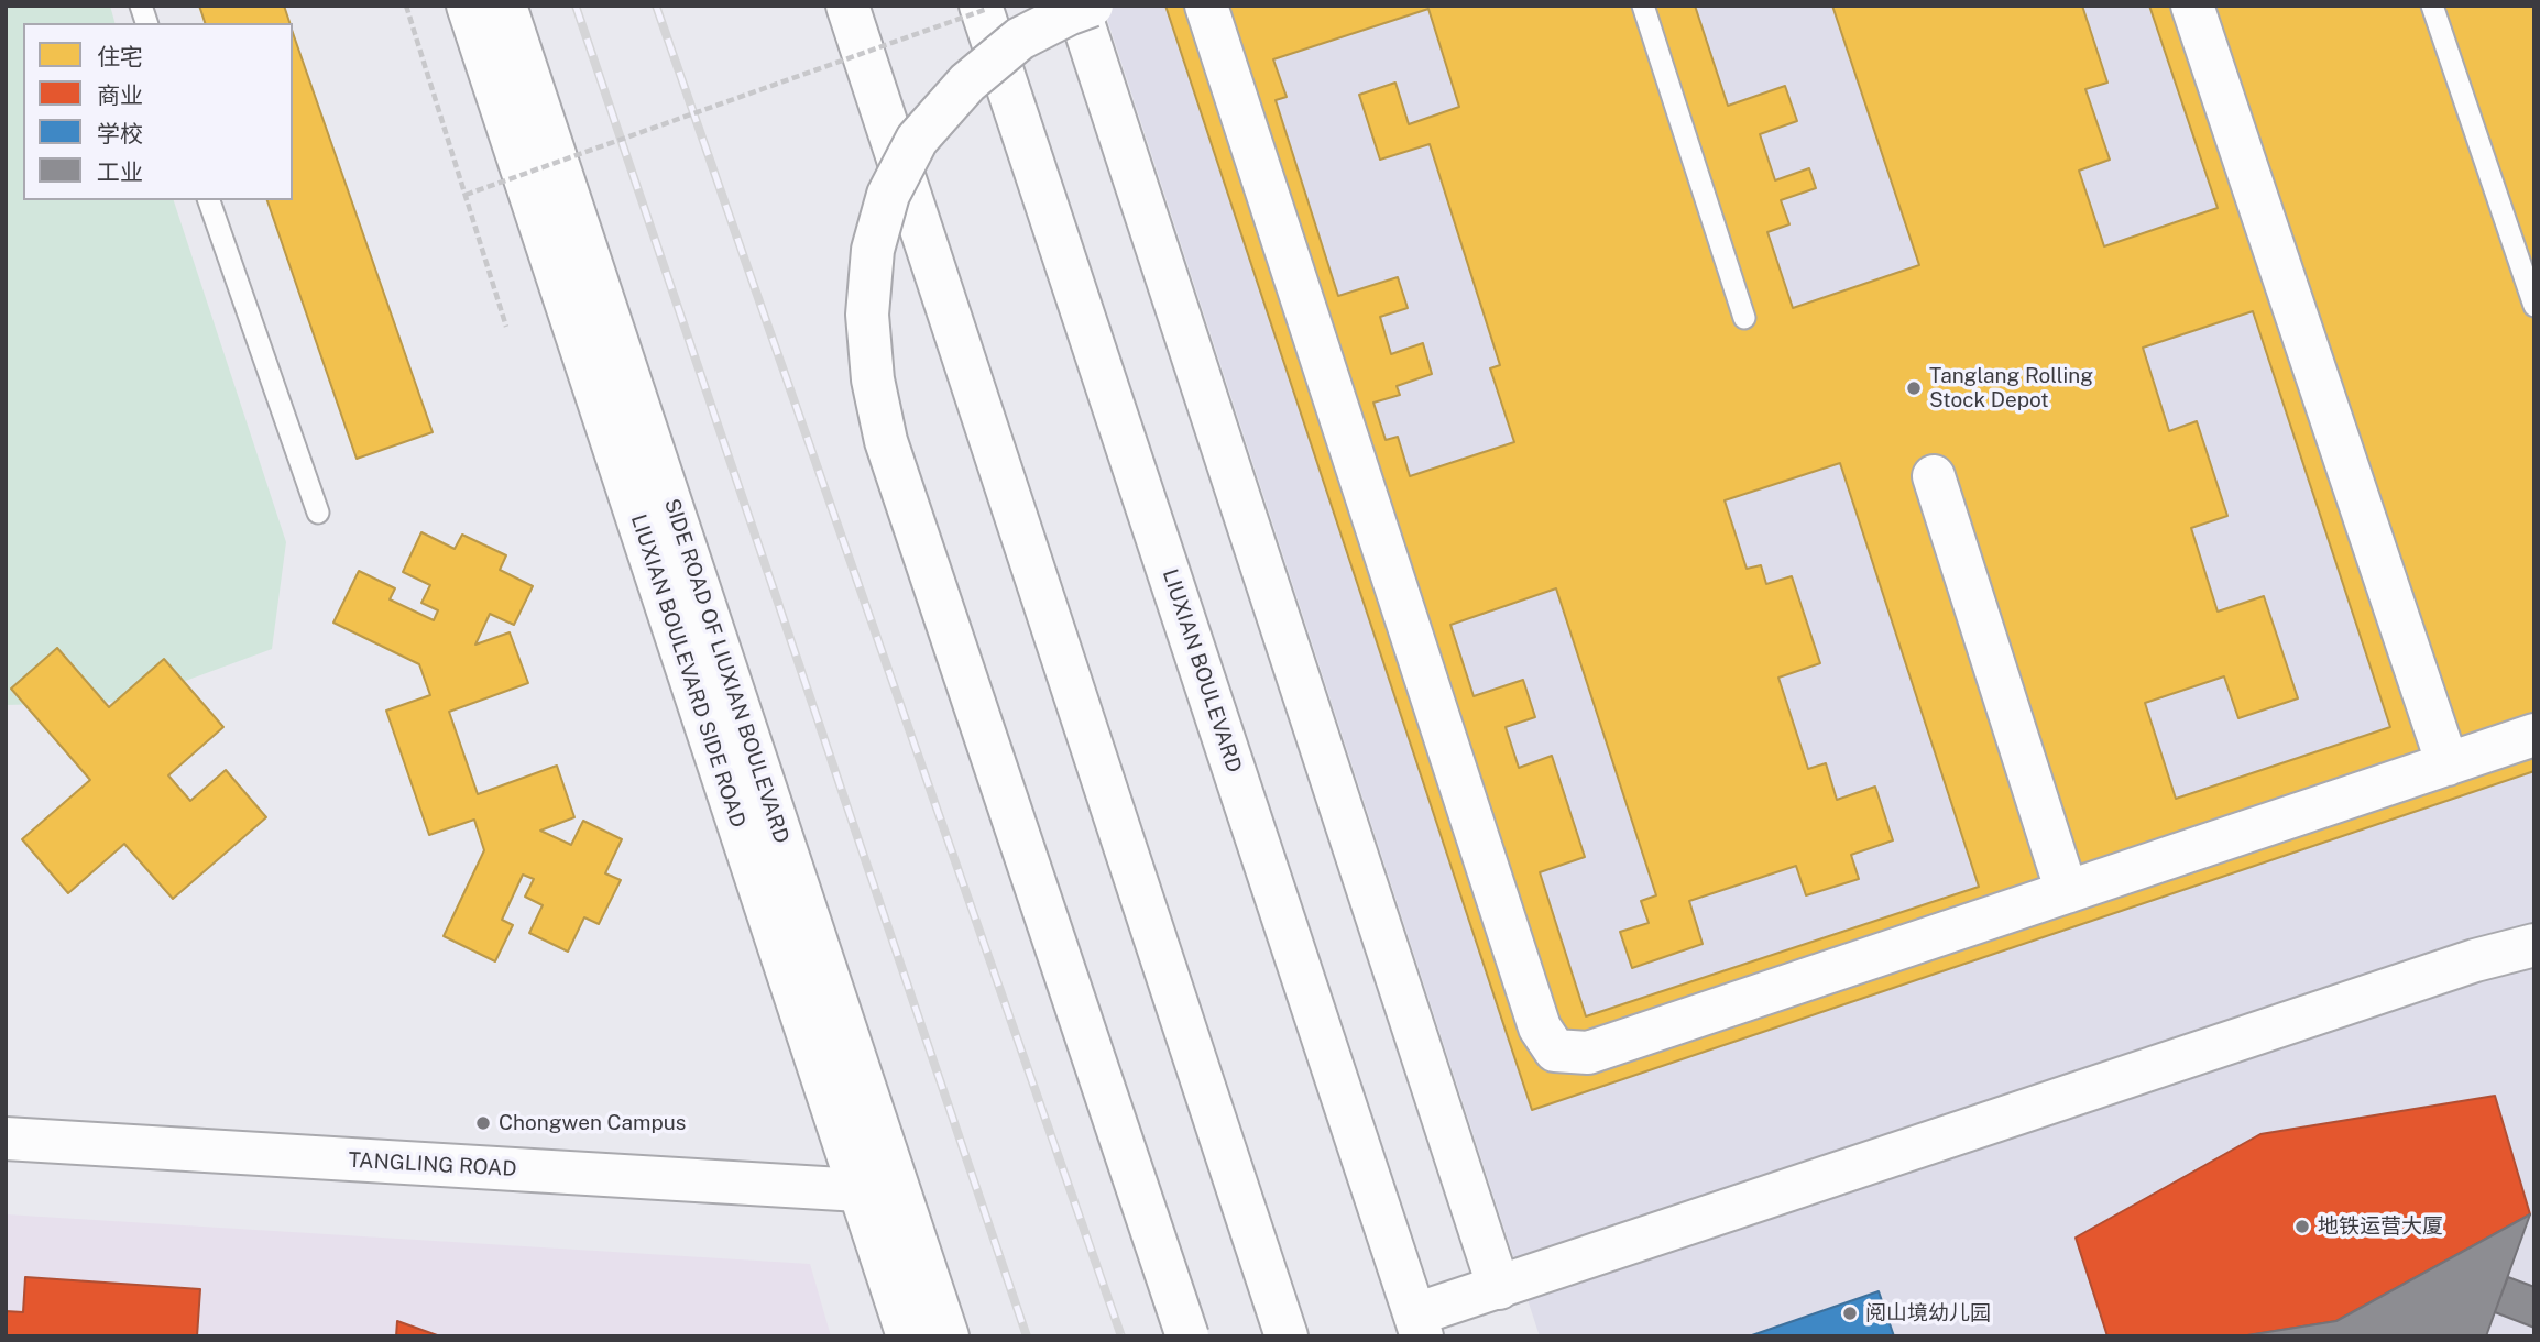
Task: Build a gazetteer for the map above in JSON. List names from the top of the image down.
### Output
{
  "streets": {
    "main road": [
      "LIUXIAN BOULEVARD SIDE ROAD",
      "SIDE ROAD OF LIUXIAN BOULEVARD",
      "LIUXIAN BOULEVARD",
      "TANGLING ROAD"
    ]
  },
  "crossings": [
    ["LIUXIAN BOULEVARD SIDE ROAD", "TANGLING ROAD"]
  ],
  "places": [
    "Tanglang Rolling Stock Depot",
    "Chongwen Campus",
    "地铁运营大厦",
    "阅山境幼儿园"
  ],
  "legend": [
    "住宅",
    "商业",
    "学校",
    "工业"
  ]
}
